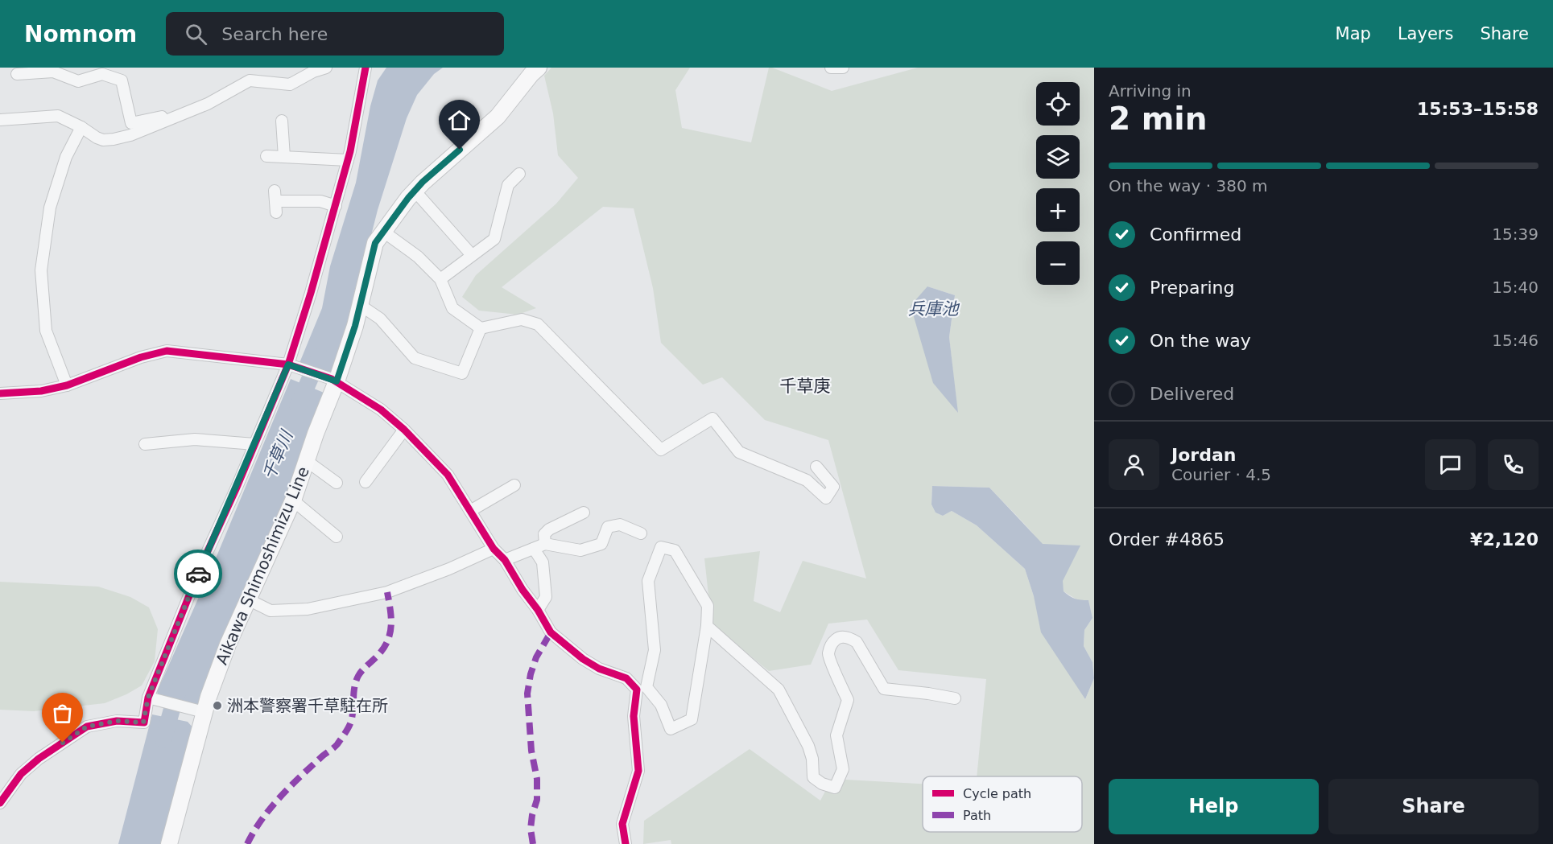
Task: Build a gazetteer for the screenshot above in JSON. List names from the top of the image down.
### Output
{
  "streets": {
    "main road": ["Aikawa Shimoshimizu Line"]
  },
  "districts": ["千草庚"],
  "water": ["兵庫池", "千草川"],
  "places": ["洲本警察署千草駐在所"],
  "legend": ["Cycle path", "Path"],
  "page": {
    "header": "Nomnom",
    "search": "Search here",
    "nav": ["Map", "Layers", "Share"],
    "heading": ["2 min", "Arriving in", "15:53–15:58"],
    "panel": [
      "Jordan",
      "Courier · 4.5",
      "Order #4865",
      "¥2,120"
    ],
    "map_buttons": ["+", "−"],
    "bar": "On the way · 380 m",
    "list": [
      ["Confirmed", "15:39"],
      ["Preparing", "15:40"],
      ["On the way", "15:46"],
      "Delivered"
    ],
    "buttons": ["Help", "Share"]
  }
}
